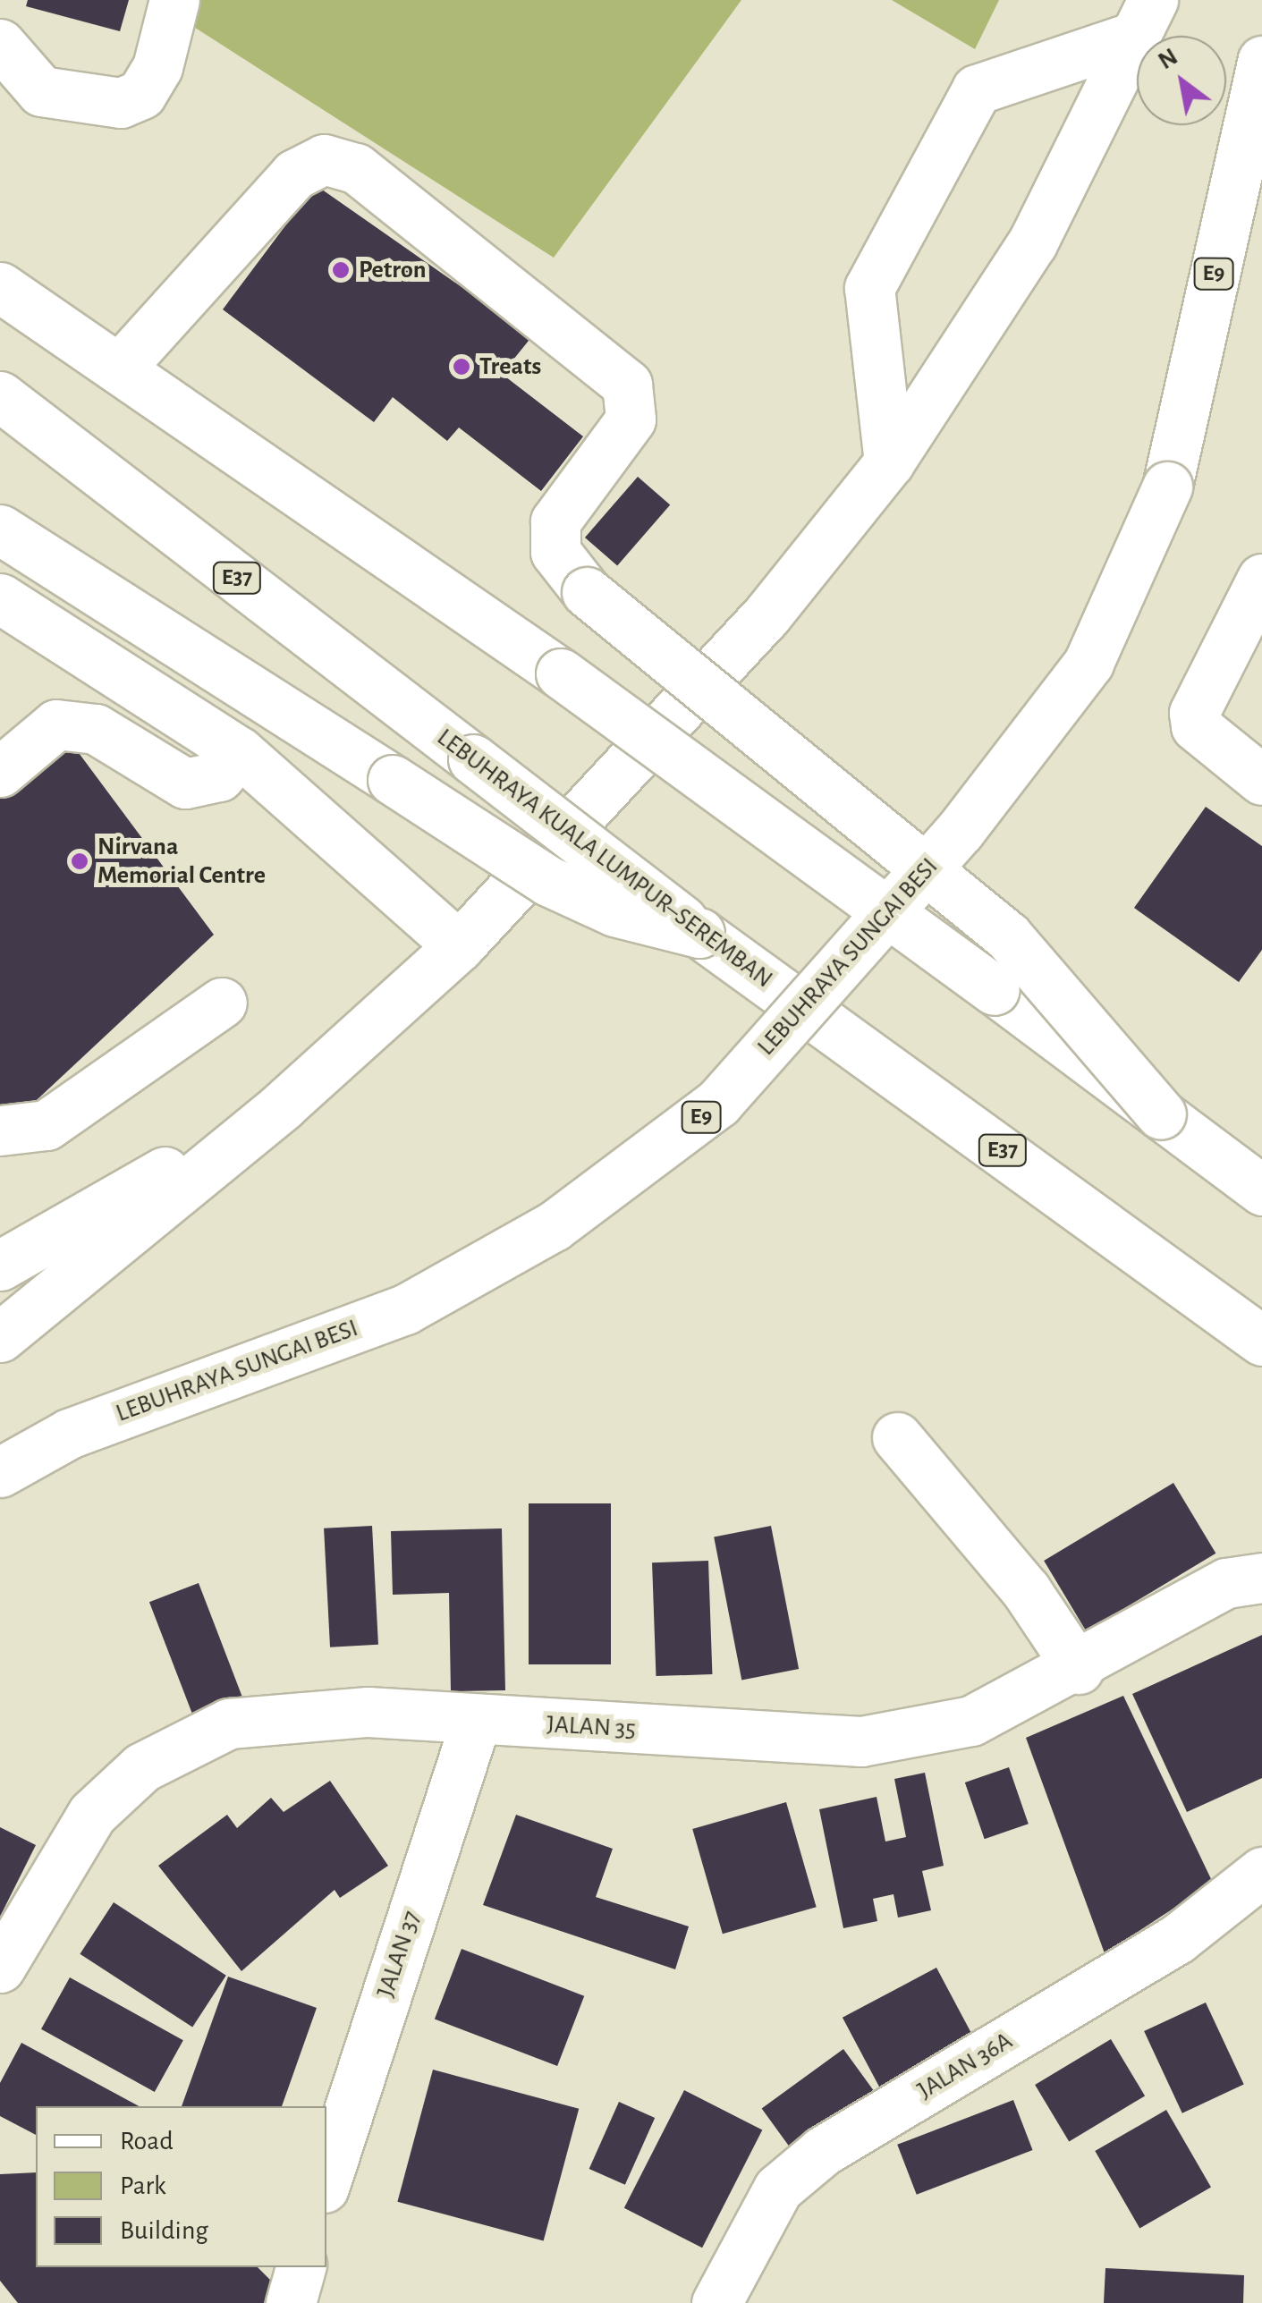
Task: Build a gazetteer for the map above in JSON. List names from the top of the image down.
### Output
{
  "streets": {
    "main road": [
      "E9",
      "E37",
      "LEBUHRAYA KUALA LUMPUR–SEREMBAN",
      "LEBUHRAYA SUNGAI BESI",
      "JALAN 35",
      "JALAN 37",
      "JALAN 36A"
    ]
  },
  "crossings": [
    ["JALAN 35", "JALAN 37"]
  ],
  "places": ["Petron", "Treats", "Nirvana Memorial Centre"],
  "legend": ["Road", "Park", "Building"],
  "north": "top left"
}
